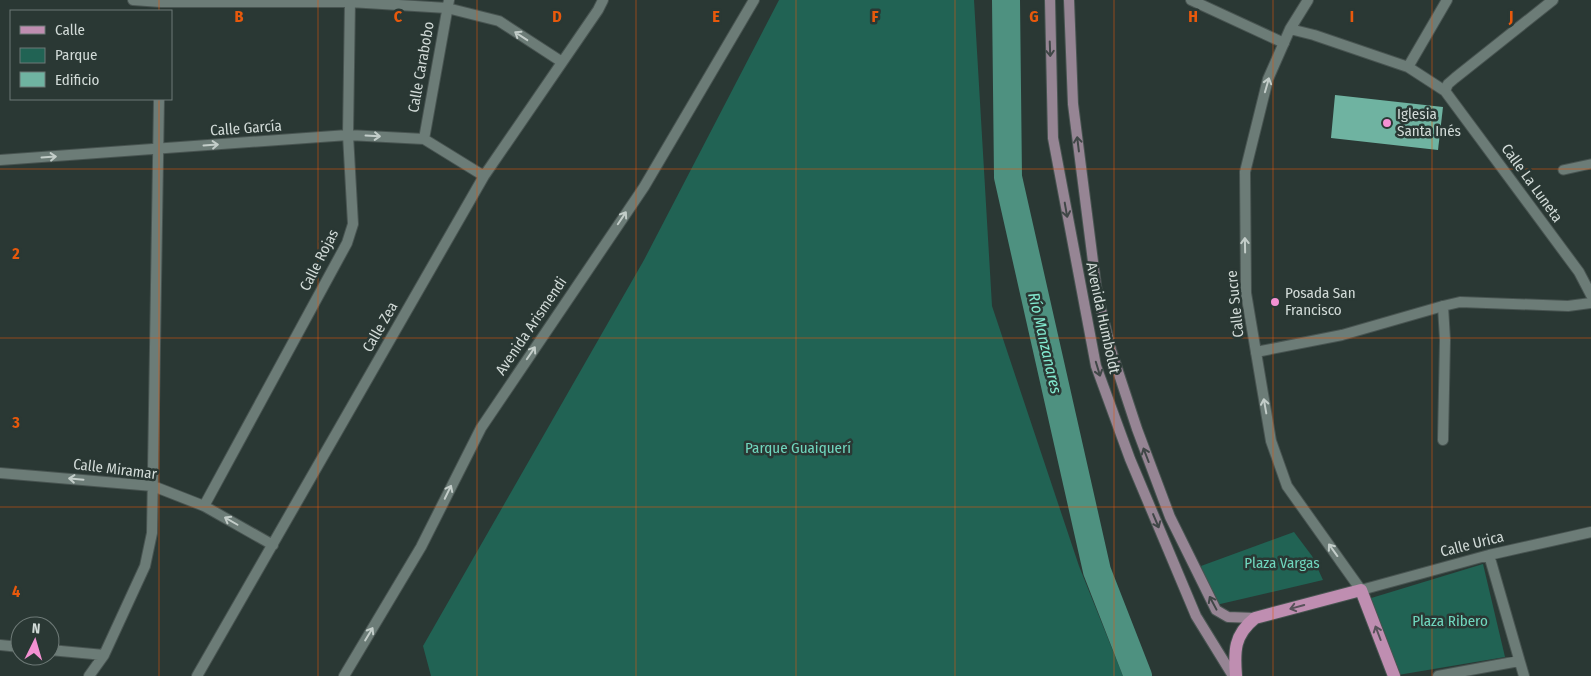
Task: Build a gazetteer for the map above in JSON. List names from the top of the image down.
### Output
{
  "streets": {
    "main road": ["Avenida Humboldt"],
    "street": [
      "Calle Carabobo",
      "Calle García",
      "Calle La Luneta",
      "Calle Rojas",
      "Calle Sucre",
      "Avenida Arismendi",
      "Calle Zea",
      "Calle Miramar",
      "Calle Urica"
    ]
  },
  "crossings": [
    ["Calle Carabobo", "Calle García"],
    ["Calle García", "Calle Rojas"],
    ["Calle García", "Calle Zea"],
    ["Calle Rojas", "Calle Miramar"],
    ["Calle Sucre", "Calle Urica"],
    ["Calle Zea", "Calle Miramar"]
  ],
  "one_way": [
    "Calle García",
    "Calle Sucre",
    "Avenida Arismendi",
    "Calle Miramar"
  ],
  "water": ["Río Manzanares"],
  "parks": ["Parque Guaiquerí", "Plaza Vargas", "Plaza Ribero"],
  "places": ["Iglesia Santa Inés", "Posada San Francisco"],
  "legend": ["Calle", "Parque", "Edificio"],
  "north": "top",
  "grid": {
    "columns": [
      "B",
      "C",
      "D",
      "E",
      "F",
      "G",
      "H",
      "I",
      "J"
    ],
    "rows": ["2", "3", "4"]
  }
}
